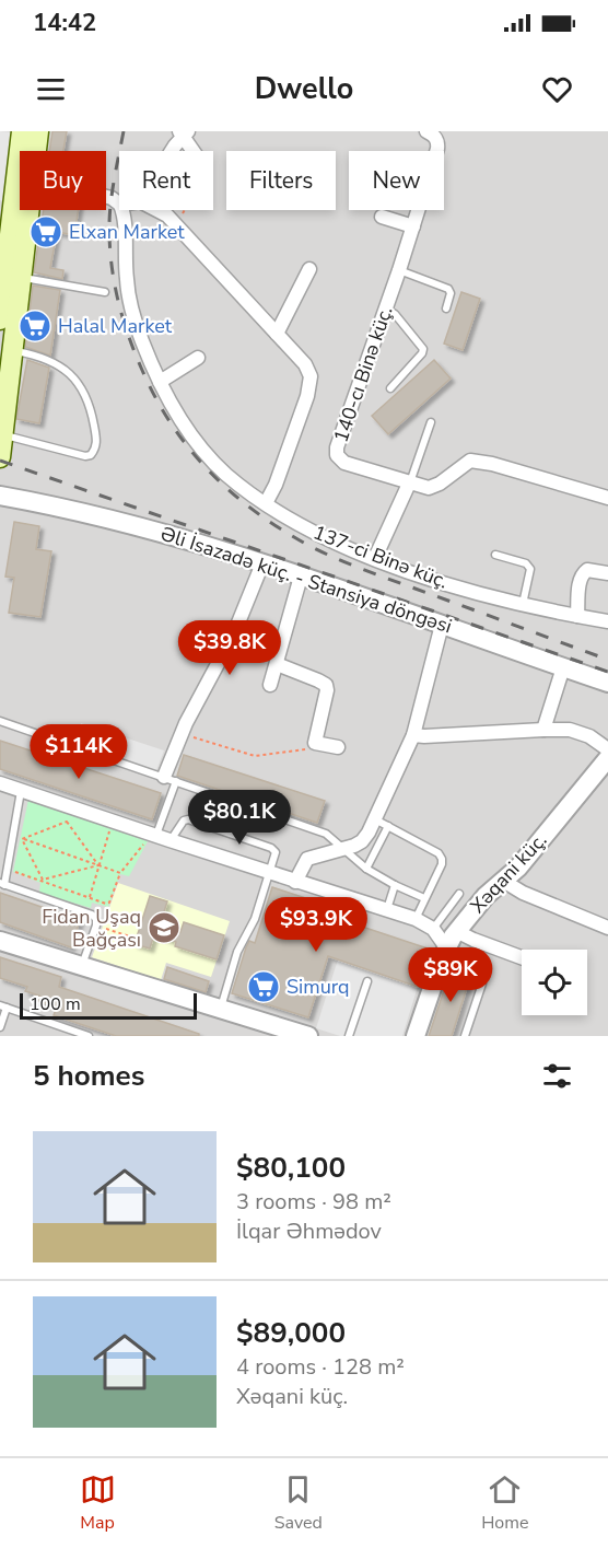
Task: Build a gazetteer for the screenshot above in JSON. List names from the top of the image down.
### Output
{
  "streets": {
    "street": [
      "140-cı Binə küç.",
      "137-ci Binə küç.",
      "Əli İsazadə küç. - Stansiya döngəsi",
      "Xəqani küç."
    ]
  },
  "places": {
    "supermarket": ["Elxan Market", "Halal Market", "Simurq"],
    "school or university": ["Fidan Uşaq Bağçası"]
  },
  "scale_bar": "100 m",
  "page": {
    "status": "14:42",
    "header": "Dwello",
    "chip": [
      "Buy",
      "Rent",
      "Filters",
      "New"
    ],
    "price": [
      "$39.8K",
      "$114K",
      "$80.1K",
      "$93.9K",
      "$89K"
    ],
    "scale": "100 m",
    "heading": "5 homes",
    "list": [
      {
        "name": "$80,100",
        "note": "3 rooms · 98 m² · İlqar Əhmədov"
      },
      {
        "name": "$89,000",
        "note": "4 rooms · 128 m² · Xəqani küç."
      }
    ],
    "tabs": ["Map", "Saved", "Home"]
  }
}
